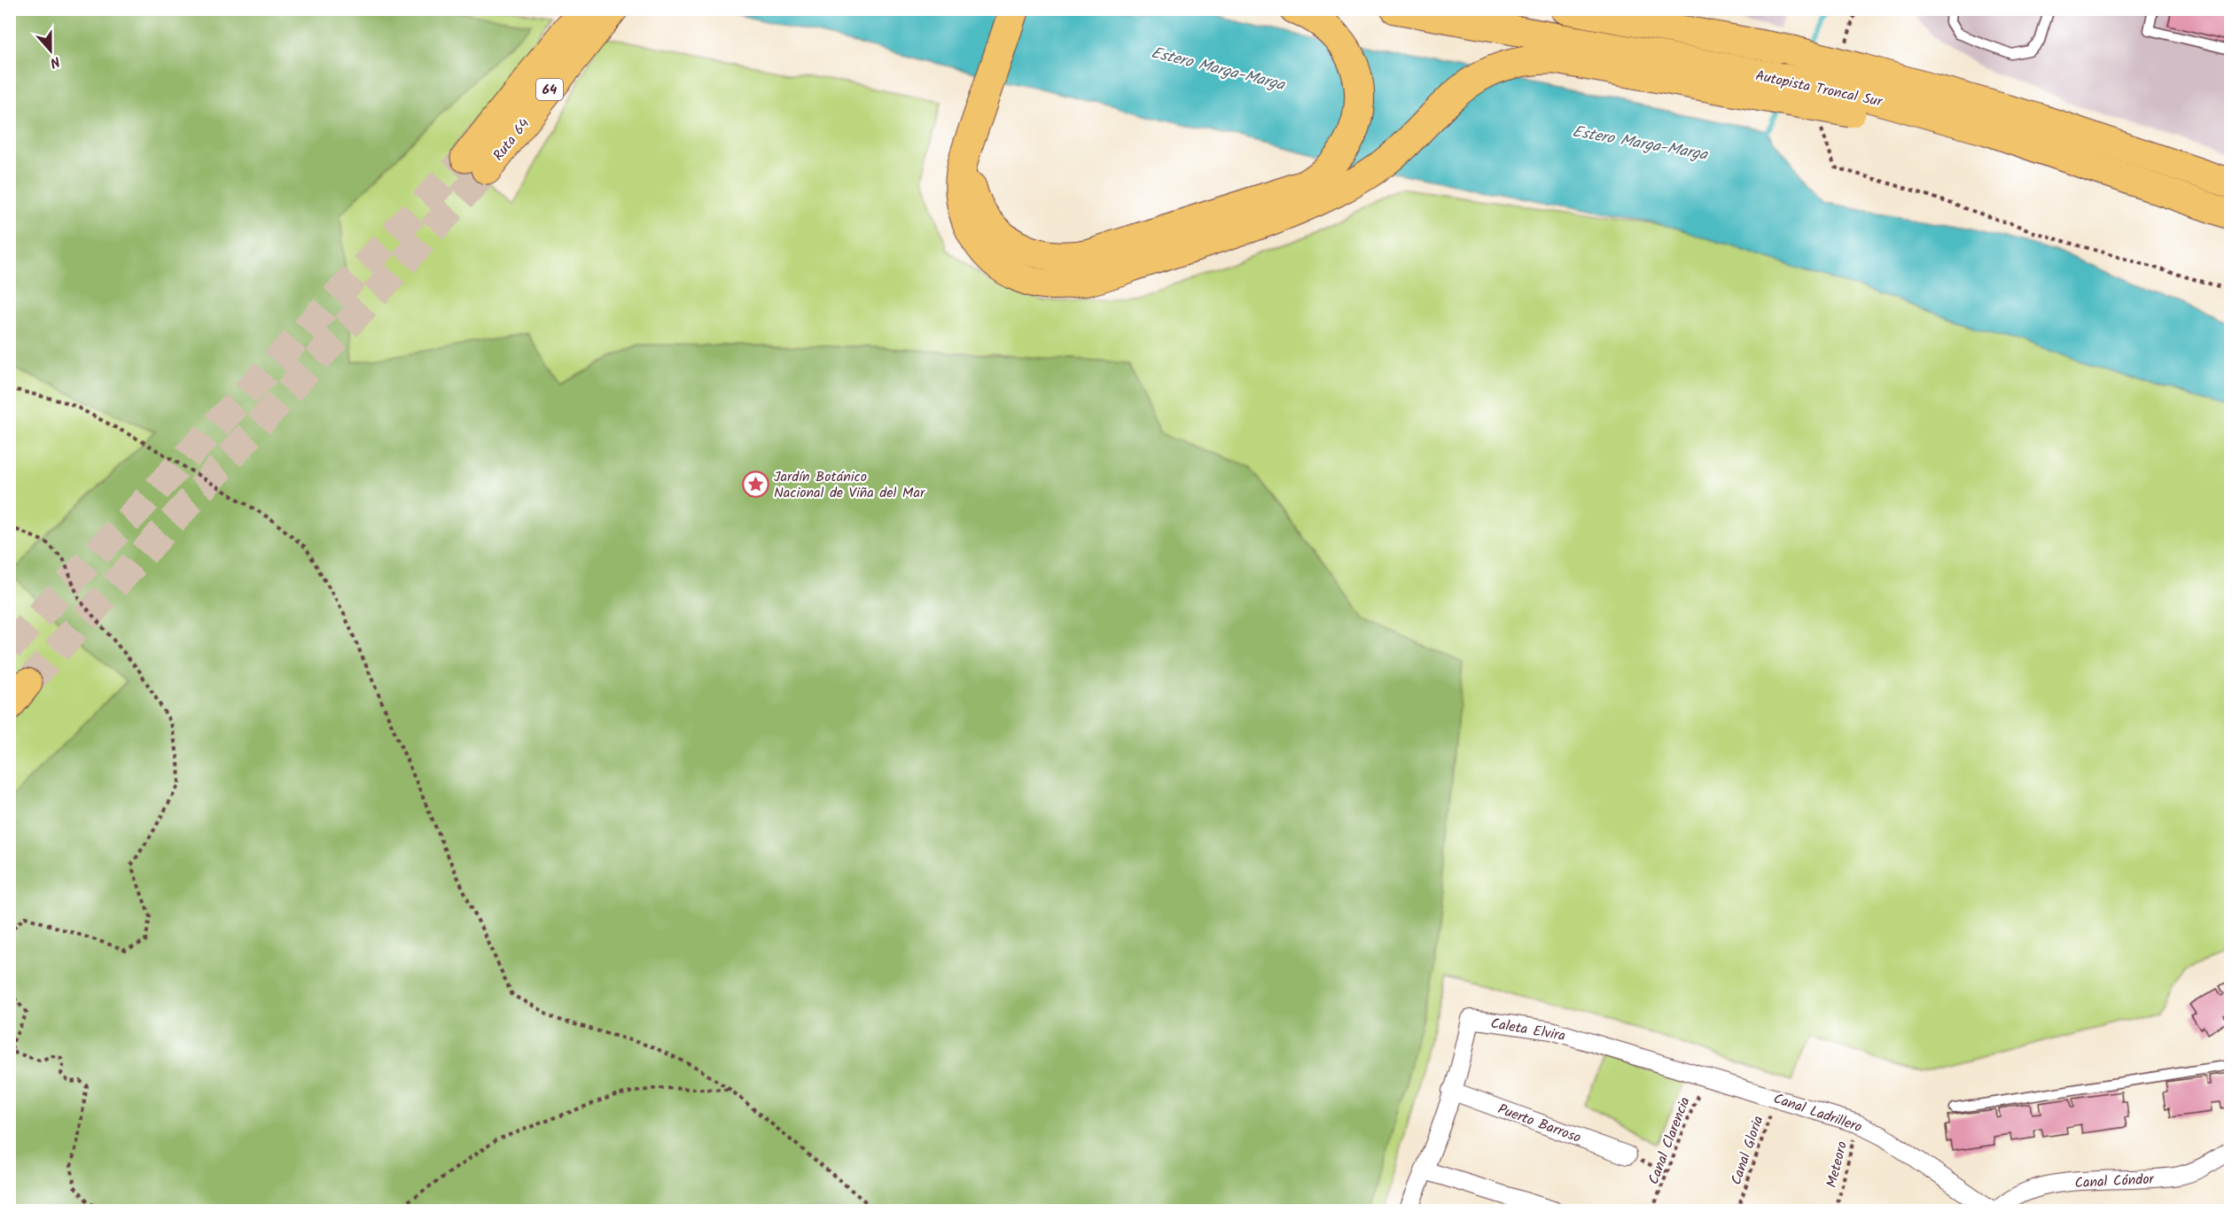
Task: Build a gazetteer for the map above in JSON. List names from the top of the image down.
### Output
{
  "streets": {
    "highway": ["Autopista Troncal Sur", "64", "Ruta 64"],
    "street": [
      "Caleta Elvira",
      "Canal Ladrillero",
      "Puerto Barroso",
      "Canal Cóndor"
    ],
    "path": ["Canal Clarencia", "Canal Gloria", "Meteoro"]
  },
  "crossings": [
    ["Caleta Elvira", "Canal Ladrillero"],
    ["Caleta Elvira", "Puerto Barroso"],
    ["Canal Ladrillero", "Canal Clarencia"],
    ["Canal Ladrillero", "Canal Gloria"],
    ["Canal Ladrillero", "Meteoro"]
  ],
  "water": ["Estero Marga-Marga"],
  "places": {
    "place": ["Jardín Botánico Nacional de Viña del Mar"]
  },
  "north": "bottom"
}
